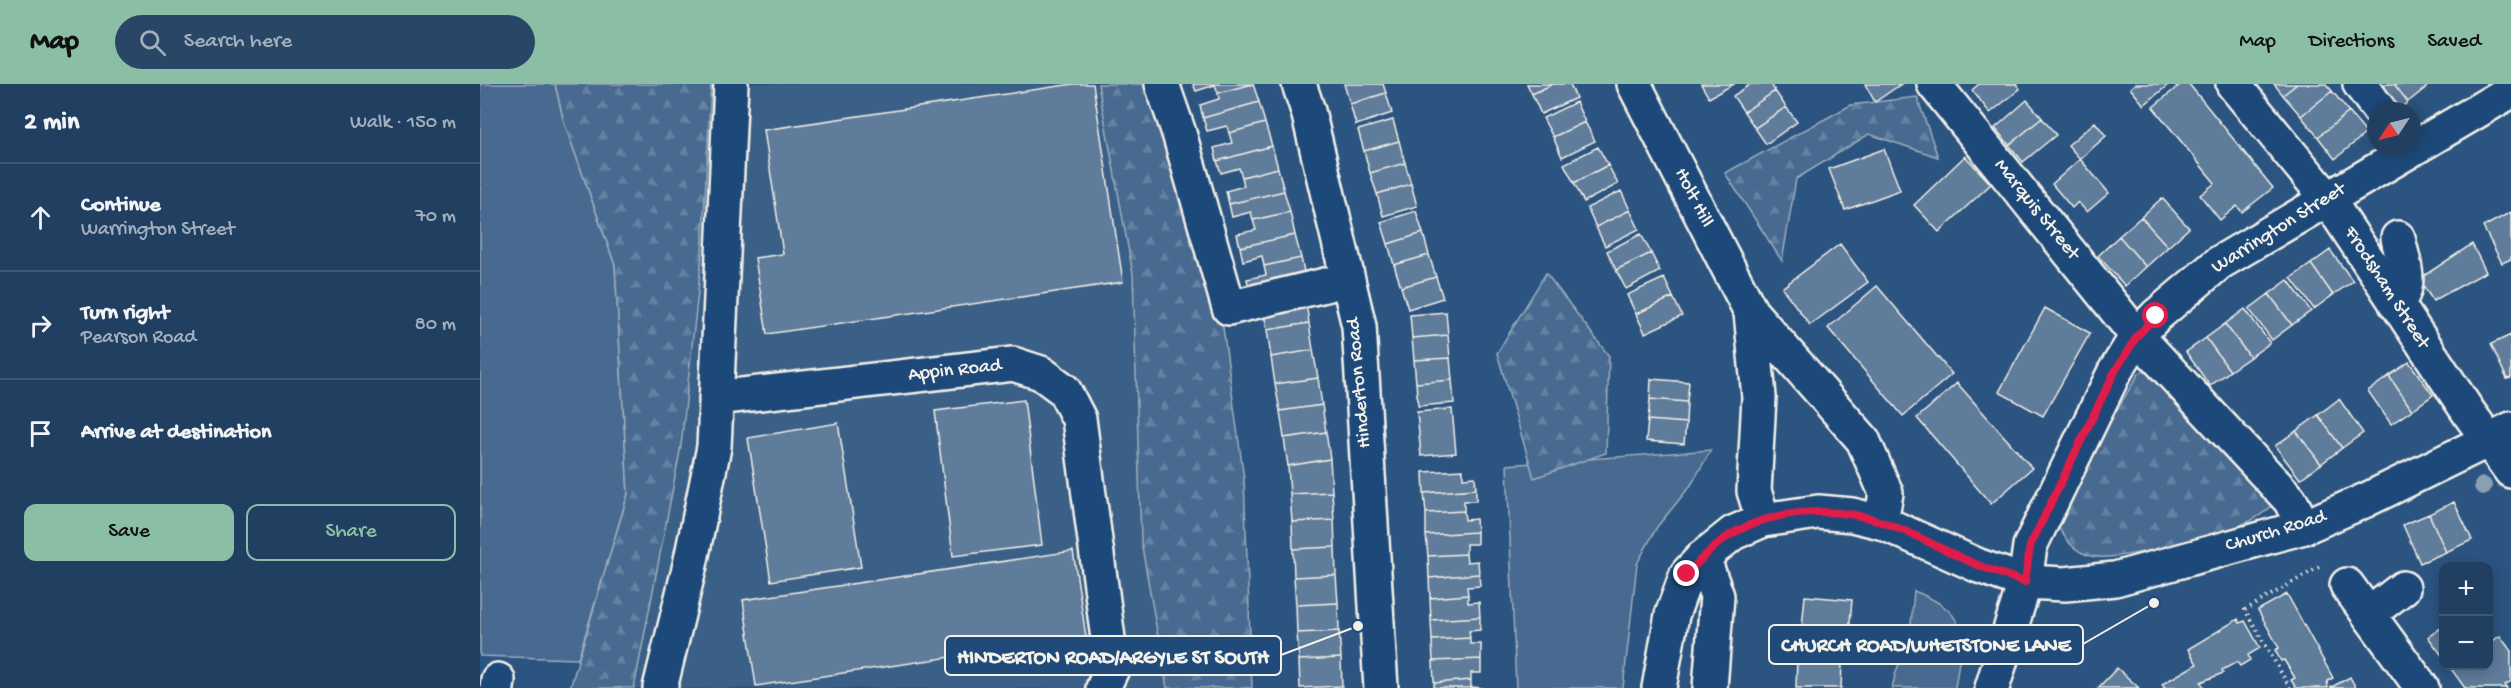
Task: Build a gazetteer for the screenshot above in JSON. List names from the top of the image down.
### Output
{
  "streets": {
    "street": [
      "Holt Hill",
      "Marquis Street",
      "Warrington Street",
      "Frodsham Street",
      "Appin Road",
      "Hinderton Road",
      "Church Road"
    ]
  },
  "crossings": [
    ["Holt Hill", "Church Road"],
    ["Marquis Street", "Warrington Street"],
    ["Marquis Street", "Church Road"],
    ["Warrington Street", "Frodsham Street"],
    ["Warrington Street", "Church Road"],
    ["Frodsham Street", "Church Road"]
  ],
  "places": ["CHURCH ROAD/WHETSTONE LANE", "HINDERTON ROAD/ARGYLE ST SOUTH"],
  "north": "bottom left",
  "page": {
    "header": "Map",
    "search": "Search here",
    "nav": ["Map", "Directions", "Saved"],
    "heading": ["2 min", "Walk · 150 m"],
    "list": [
      ["Continue", "Warrington Street", "70 m"],
      ["Turn right", "Pearson Road", "80 m"],
      "Arrive at destination"
    ],
    "buttons": ["Save", "Share"],
    "map_buttons": ["+", "−"]
  }
}
